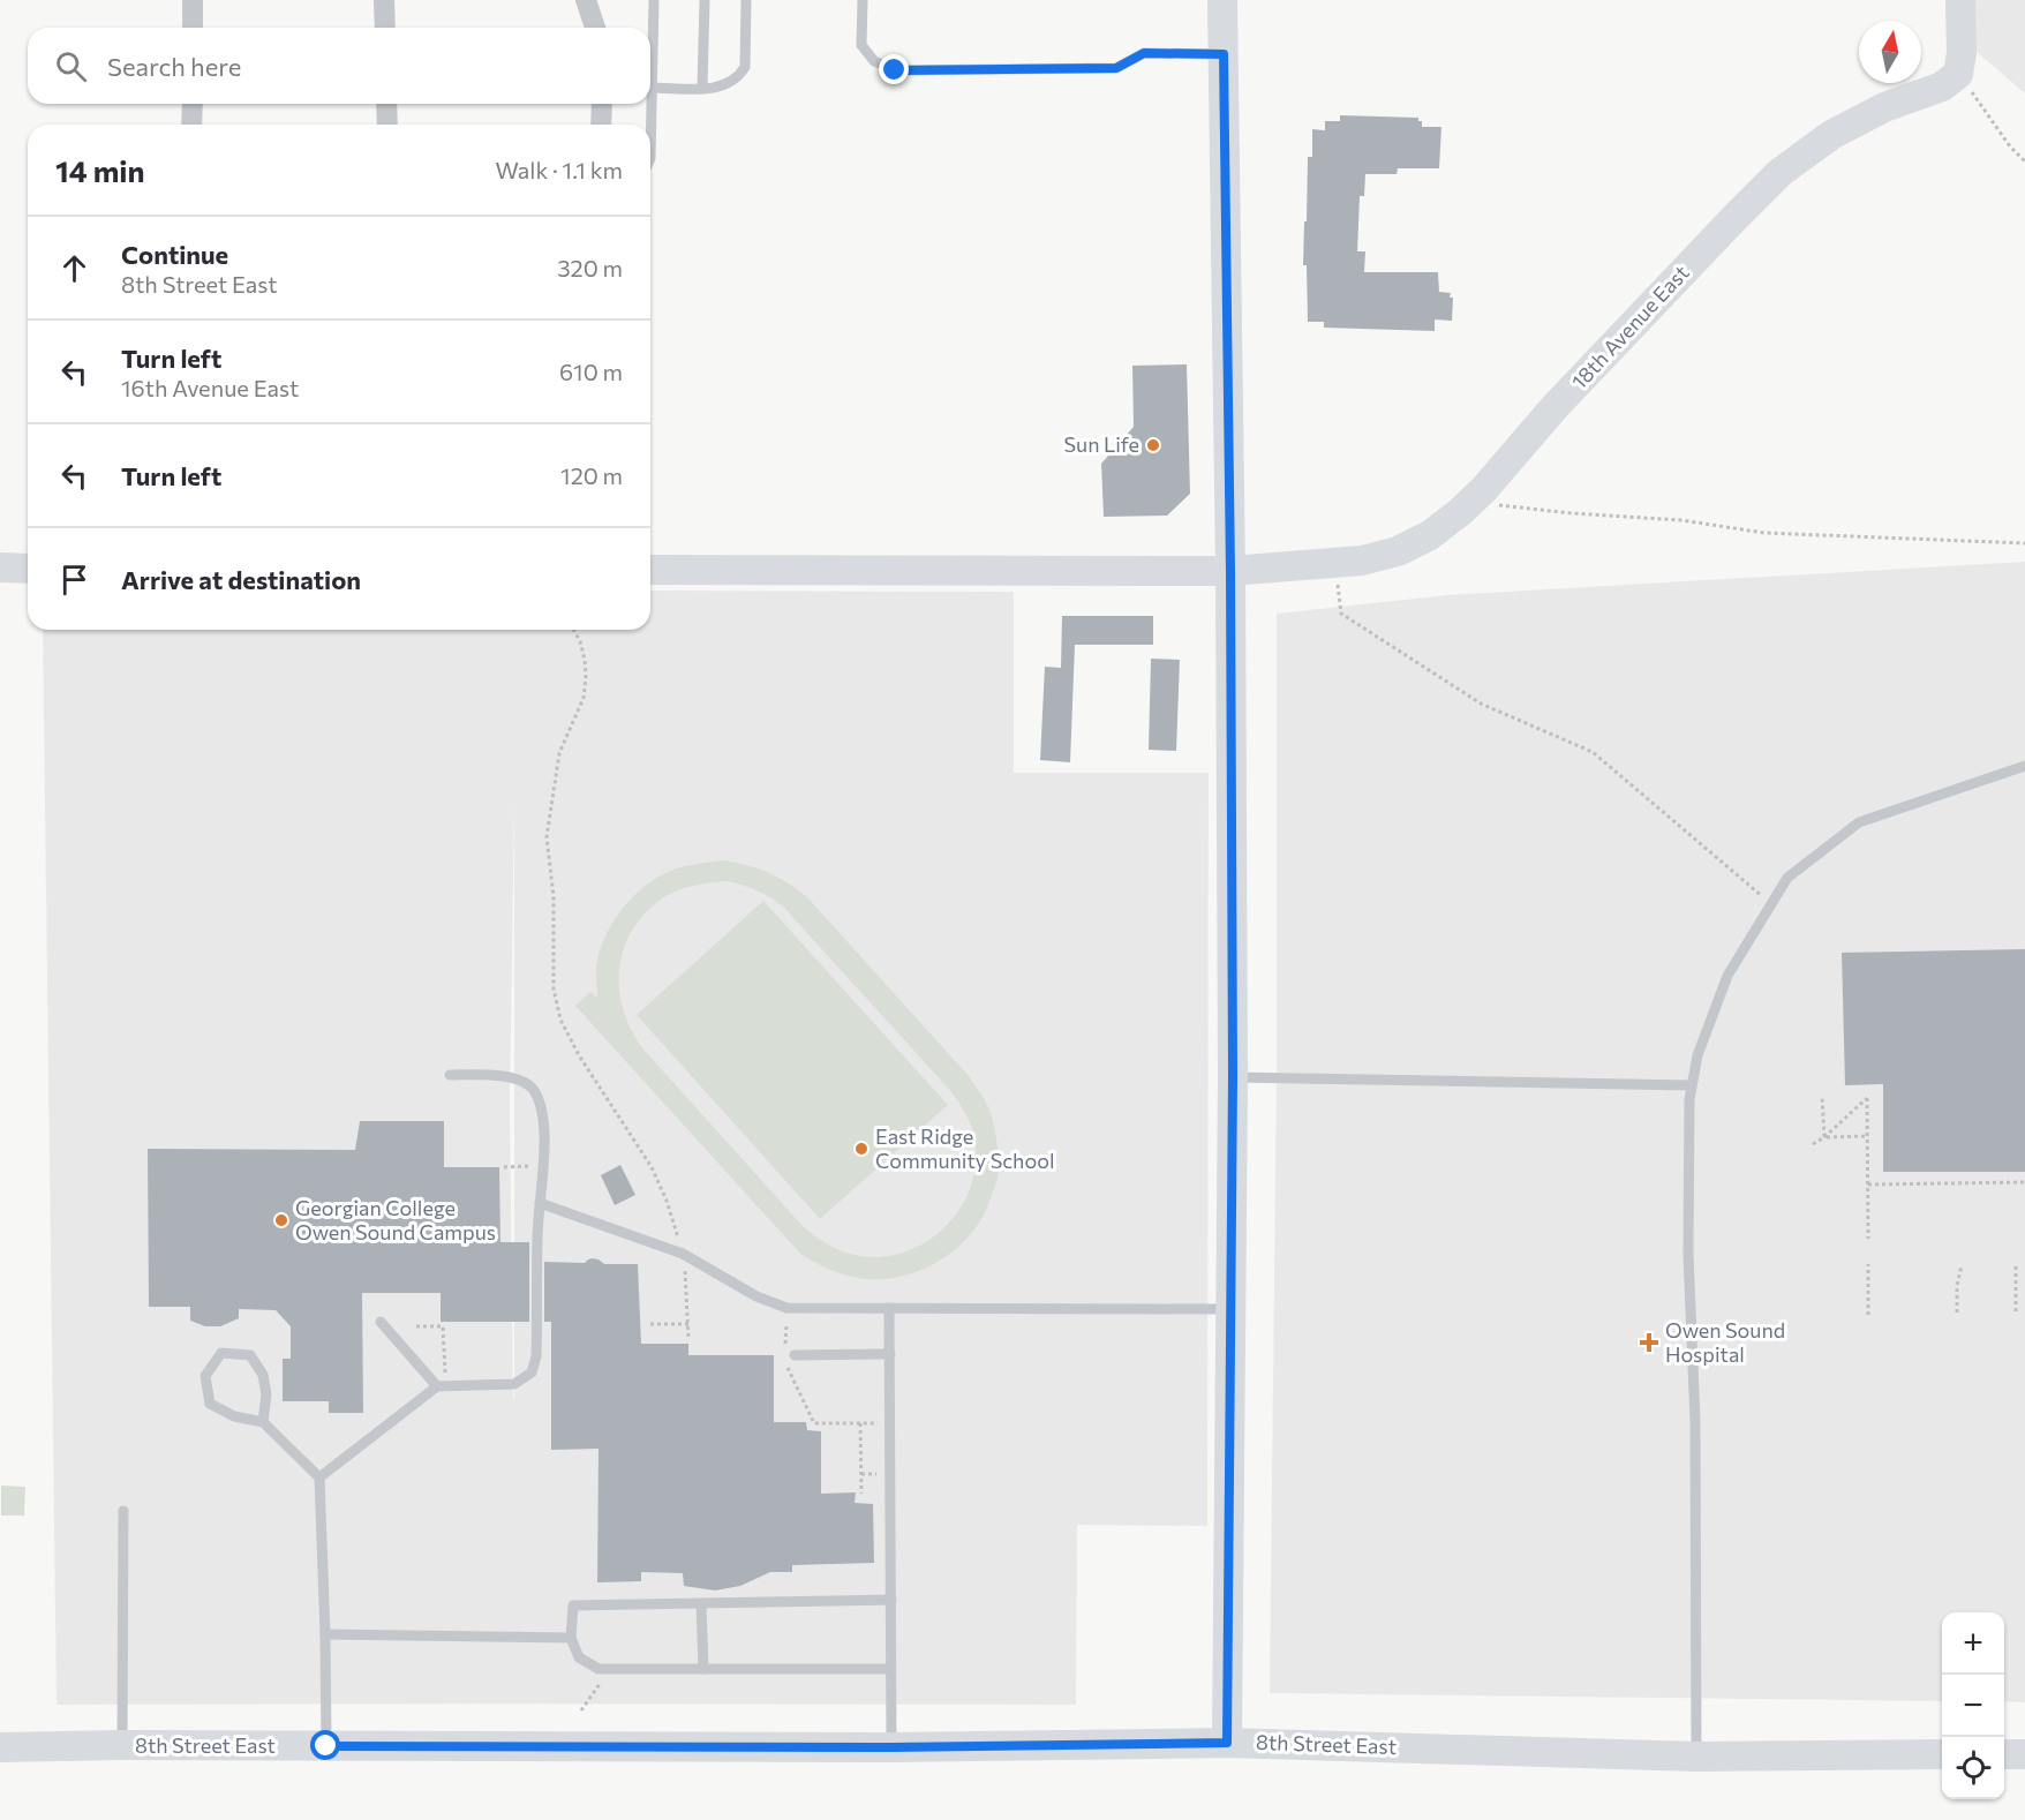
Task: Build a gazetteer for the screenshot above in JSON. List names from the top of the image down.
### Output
{
  "streets": {
    "street": ["18th Avenue East", "8th Street East"]
  },
  "places": {
    "other": ["Sun Life", "East Ridge Community School", "Georgian College Owen Sound Campus"],
    "health": ["Owen Sound Hospital"]
  },
  "north": "top",
  "page": {
    "search": "Search here",
    "heading": ["14 min", "Walk · 1.1 km"],
    "list": [
      ["Continue", "8th Street East", "320 m"],
      ["Turn left", "16th Avenue East", "610 m"],
      ["Turn left", "120 m"],
      "Arrive at destination"
    ],
    "map_buttons": ["+", "−"]
  }
}
